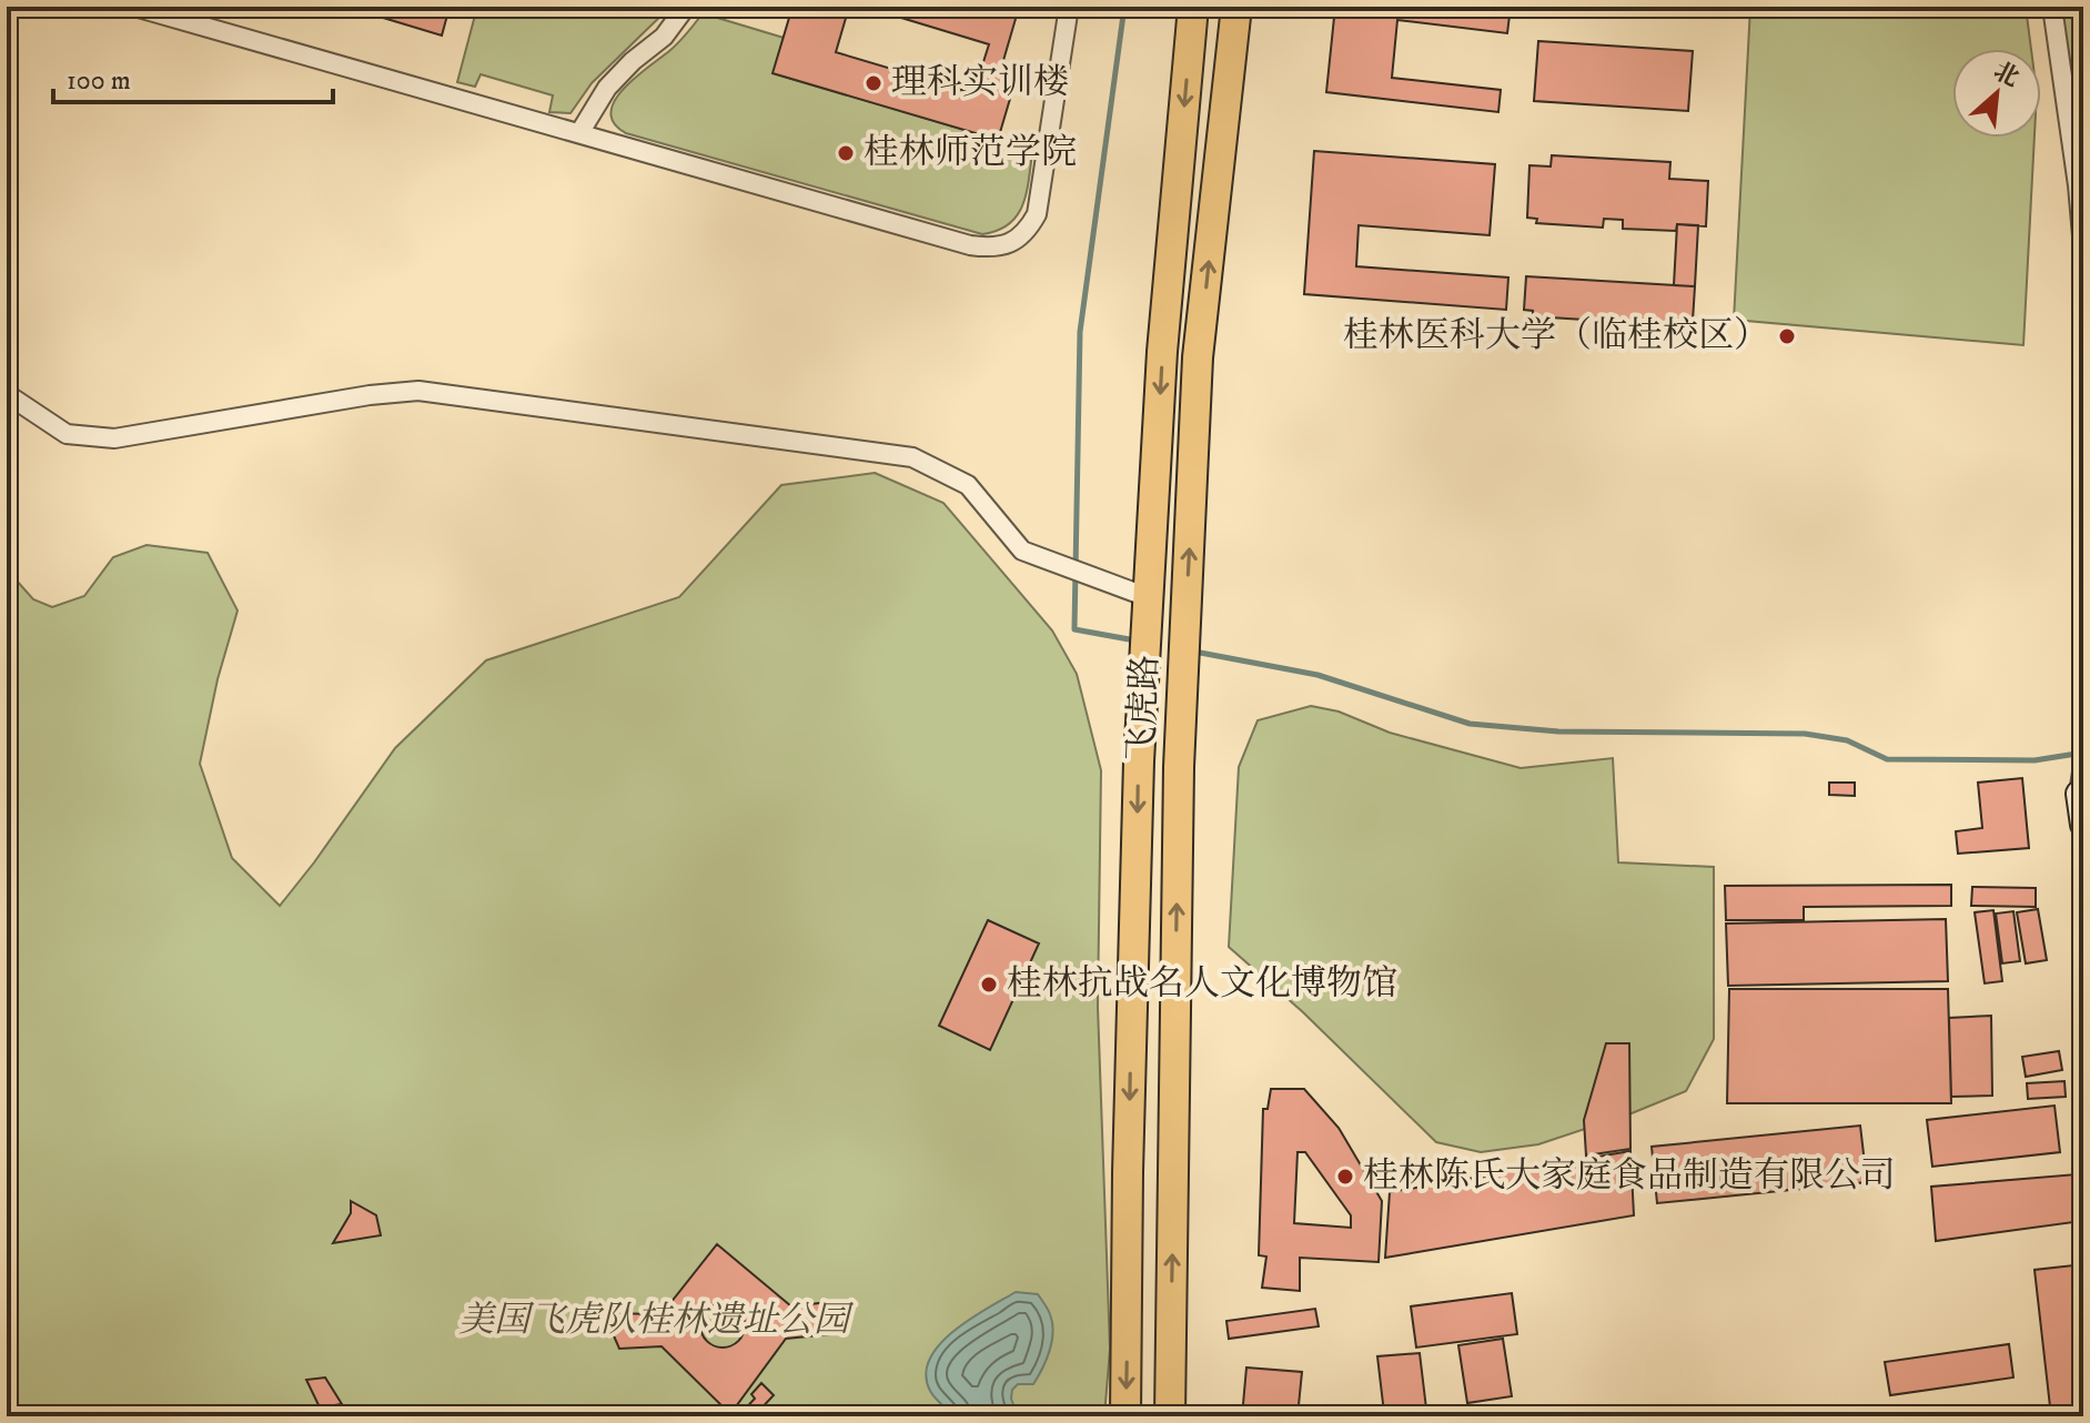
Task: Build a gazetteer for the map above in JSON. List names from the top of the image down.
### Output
{
  "streets": {
    "main road": ["飞虎路"]
  },
  "parks": ["美国飞虎队桂林遗址公园"],
  "places": [
    "理科实训楼",
    "桂林师范学院",
    "桂林医科大学（临桂校区）",
    "桂林抗战名人文化博物馆",
    "桂林陈氏大家庭食品制造有限公司"
  ],
  "scale_bar": "100 m",
  "north": "top right"
}
